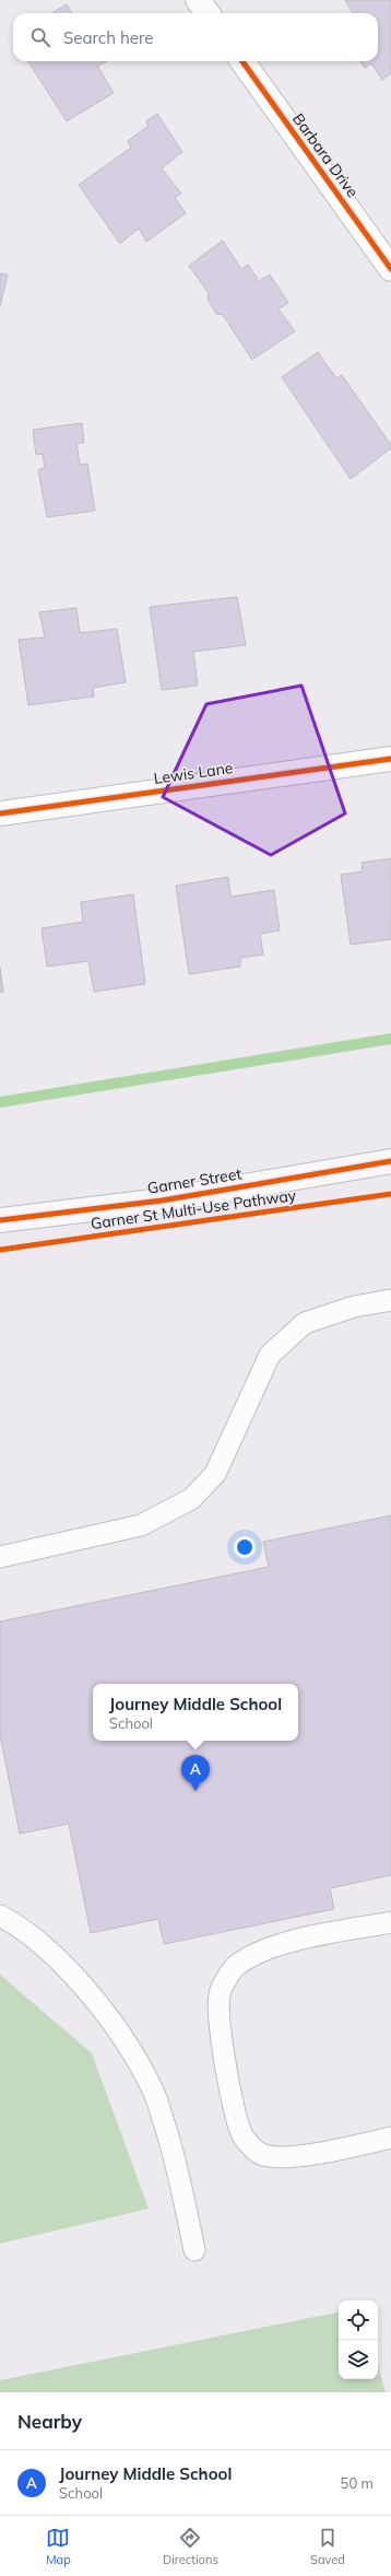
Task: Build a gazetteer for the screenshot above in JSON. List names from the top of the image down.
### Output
{
  "streets": {
    "street": ["Barbara Drive", "Lewis Lane", "Garner Street"],
    "cycle path": ["Garner St Multi-Use Pathway"]
  },
  "page": {
    "search": "Search here",
    "popup": ["Journey Middle School", "School"],
    "pins": "A",
    "heading": "Nearby",
    "list": [
      {
        "mark": "A",
        "name": "Journey Middle School",
        "note": "School",
        "value": "50 m"
      }
    ],
    "nav": ["Map", "Directions", "Saved"]
  }
}
